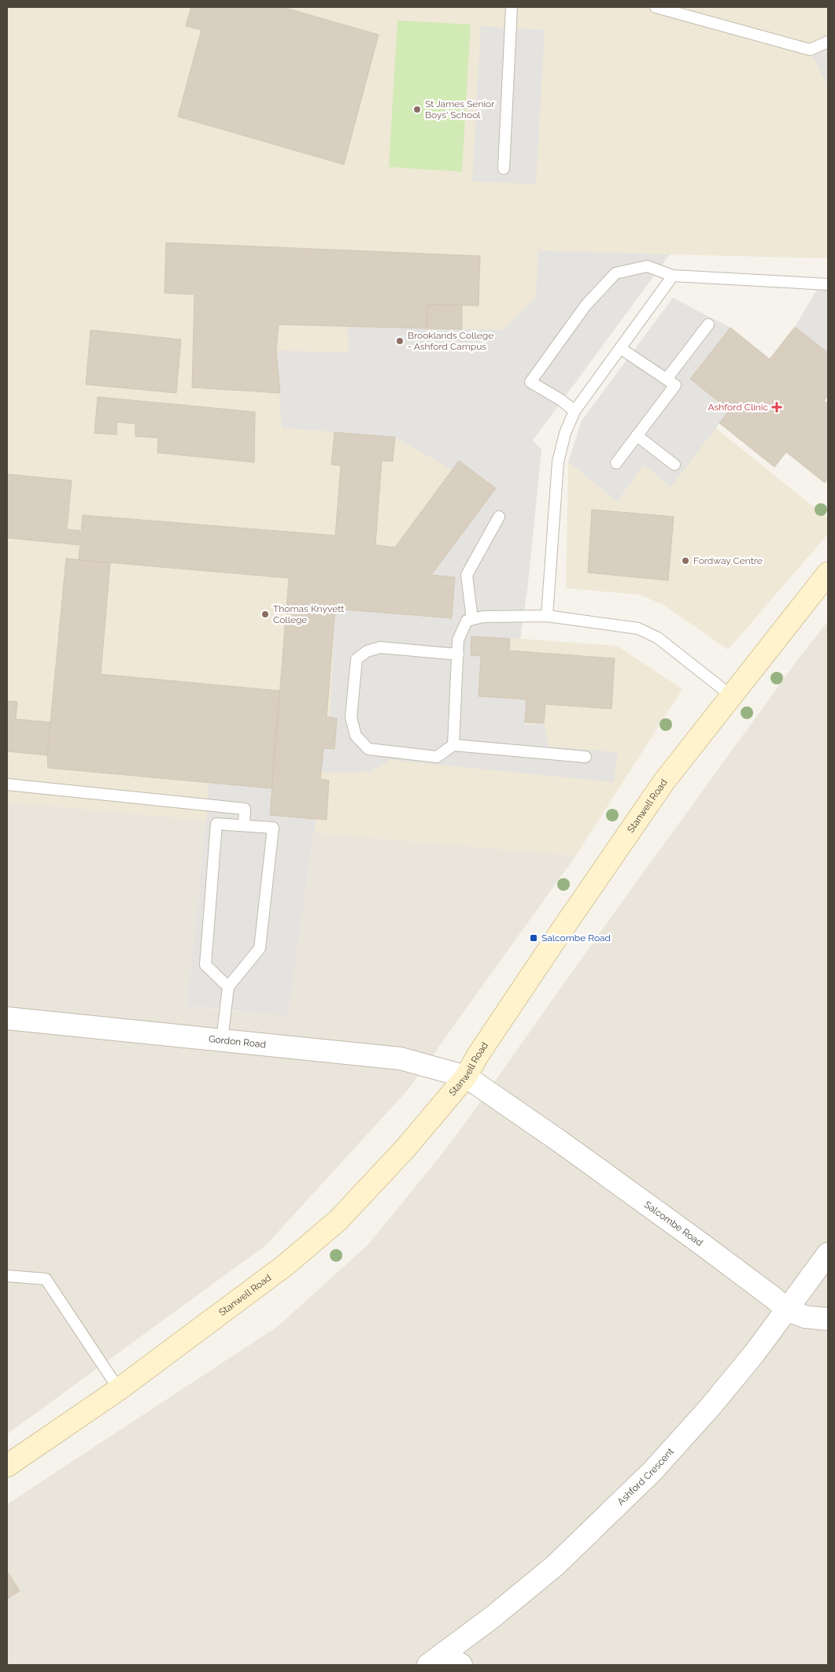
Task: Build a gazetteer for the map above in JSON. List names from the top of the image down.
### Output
{
  "streets": {
    "main road": ["Stanwell Road"],
    "street": ["Gordon Road", "Salcombe Road", "Ashford Crescent"]
  },
  "crossings": [
    ["Stanwell Road", "Gordon Road"],
    ["Stanwell Road", "Salcombe Road"],
    ["Gordon Road", "Salcombe Road"],
    ["Salcombe Road", "Ashford Crescent"]
  ],
  "places": {
    "other": [
      "St James Senior Boys' School",
      "Brooklands College - Ashford Campus",
      "Fordway Centre",
      "Thomas Knyvett College"
    ],
    "health": ["Ashford Clinic"],
    "transit": ["Salcombe Road"]
  }
}
